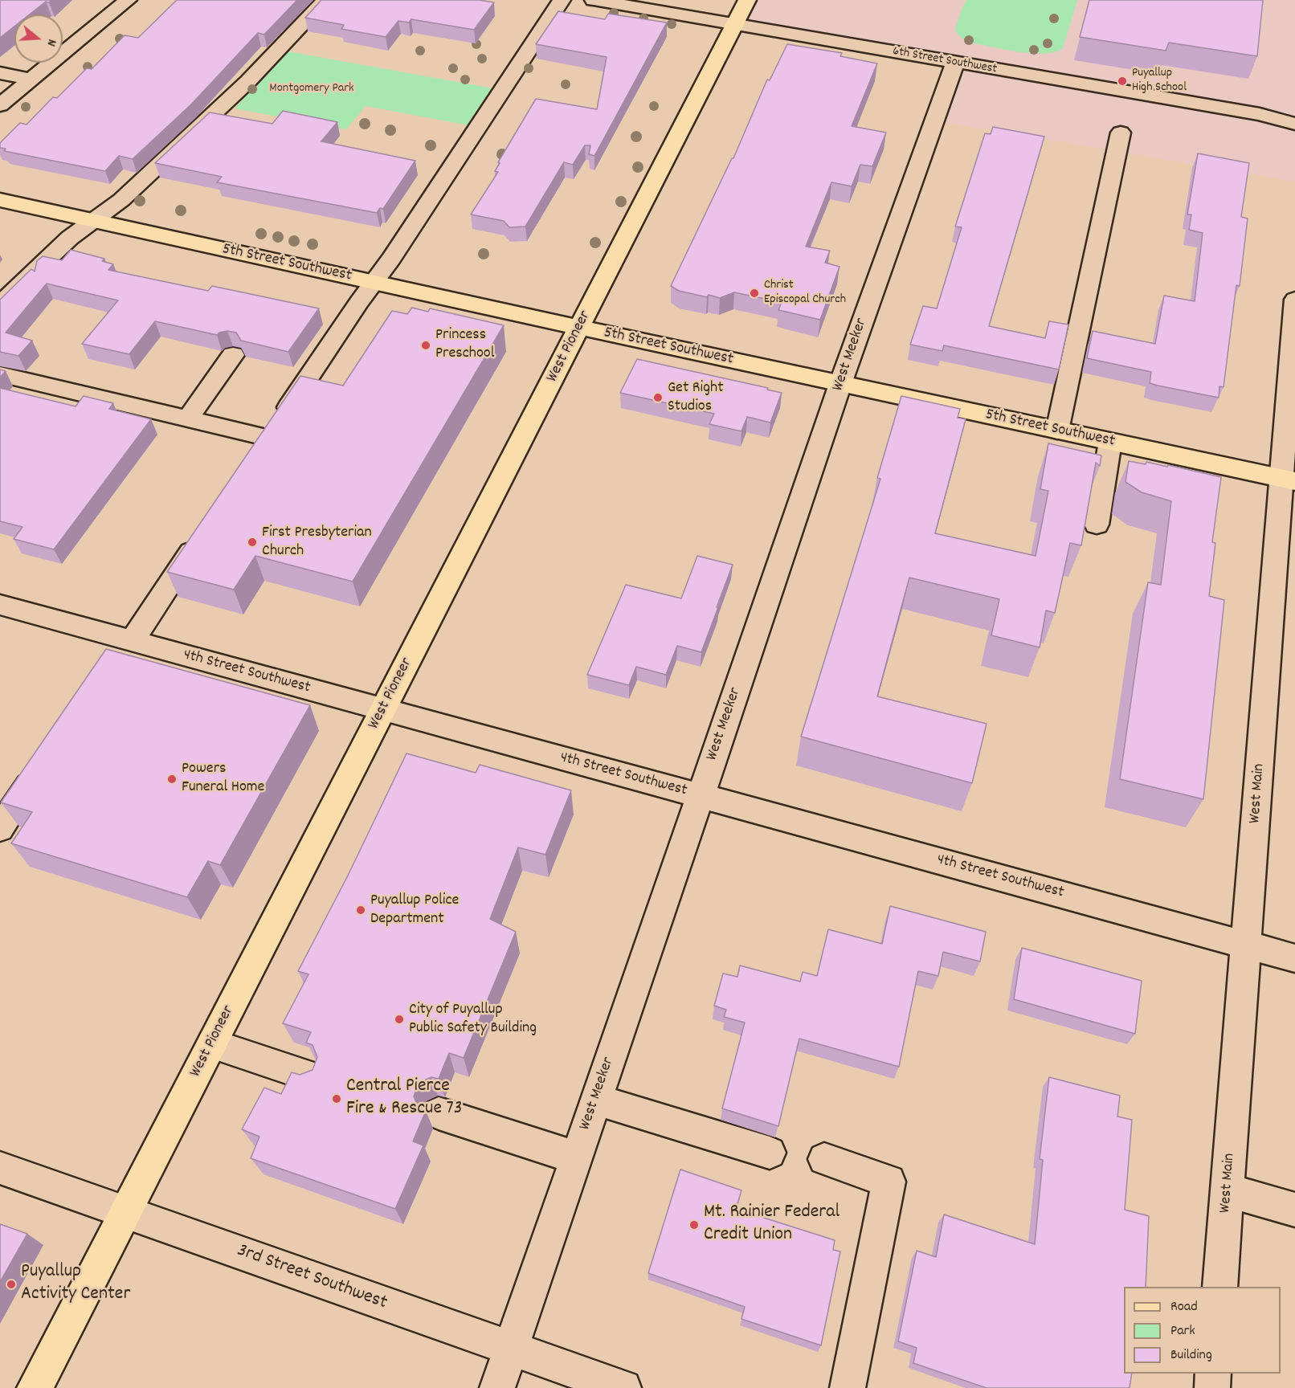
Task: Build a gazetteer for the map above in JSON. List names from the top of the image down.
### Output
{
  "streets": {
    "main road": ["5th Street Southwest", "West Pioneer"],
    "street": [
      "6th Street Southwest",
      "West Meeker",
      "4th Street Southwest",
      "West Main",
      "3rd Street Southwest"
    ]
  },
  "crossings": [
    ["6th Street Southwest", "West Pioneer"],
    ["6th Street Southwest", "West Meeker"],
    ["5th Street Southwest", "West Pioneer"],
    ["5th Street Southwest", "West Meeker"],
    ["5th Street Southwest", "West Main"],
    ["West Pioneer", "4th Street Southwest"],
    ["West Pioneer", "3rd Street Southwest"],
    ["West Meeker", "4th Street Southwest"],
    ["West Meeker", "3rd Street Southwest"],
    ["4th Street Southwest", "West Main"]
  ],
  "parks": ["Montgomery Park"],
  "places": [
    "Puyallup High School",
    "Christ Episcopal Church",
    "Princess Preschool",
    "Get Right Studios",
    "First Presbyterian Church",
    "Powers Funeral Home",
    "Puyallup Police Department",
    "City of Puyallup Public Safety Building",
    "Central Pierce Fire & Rescue 73",
    "Mt. Rainier Federal Credit Union",
    "Puyallup Activity Center"
  ],
  "legend": ["Road", "Park", "Building"],
  "north": "right"
}
